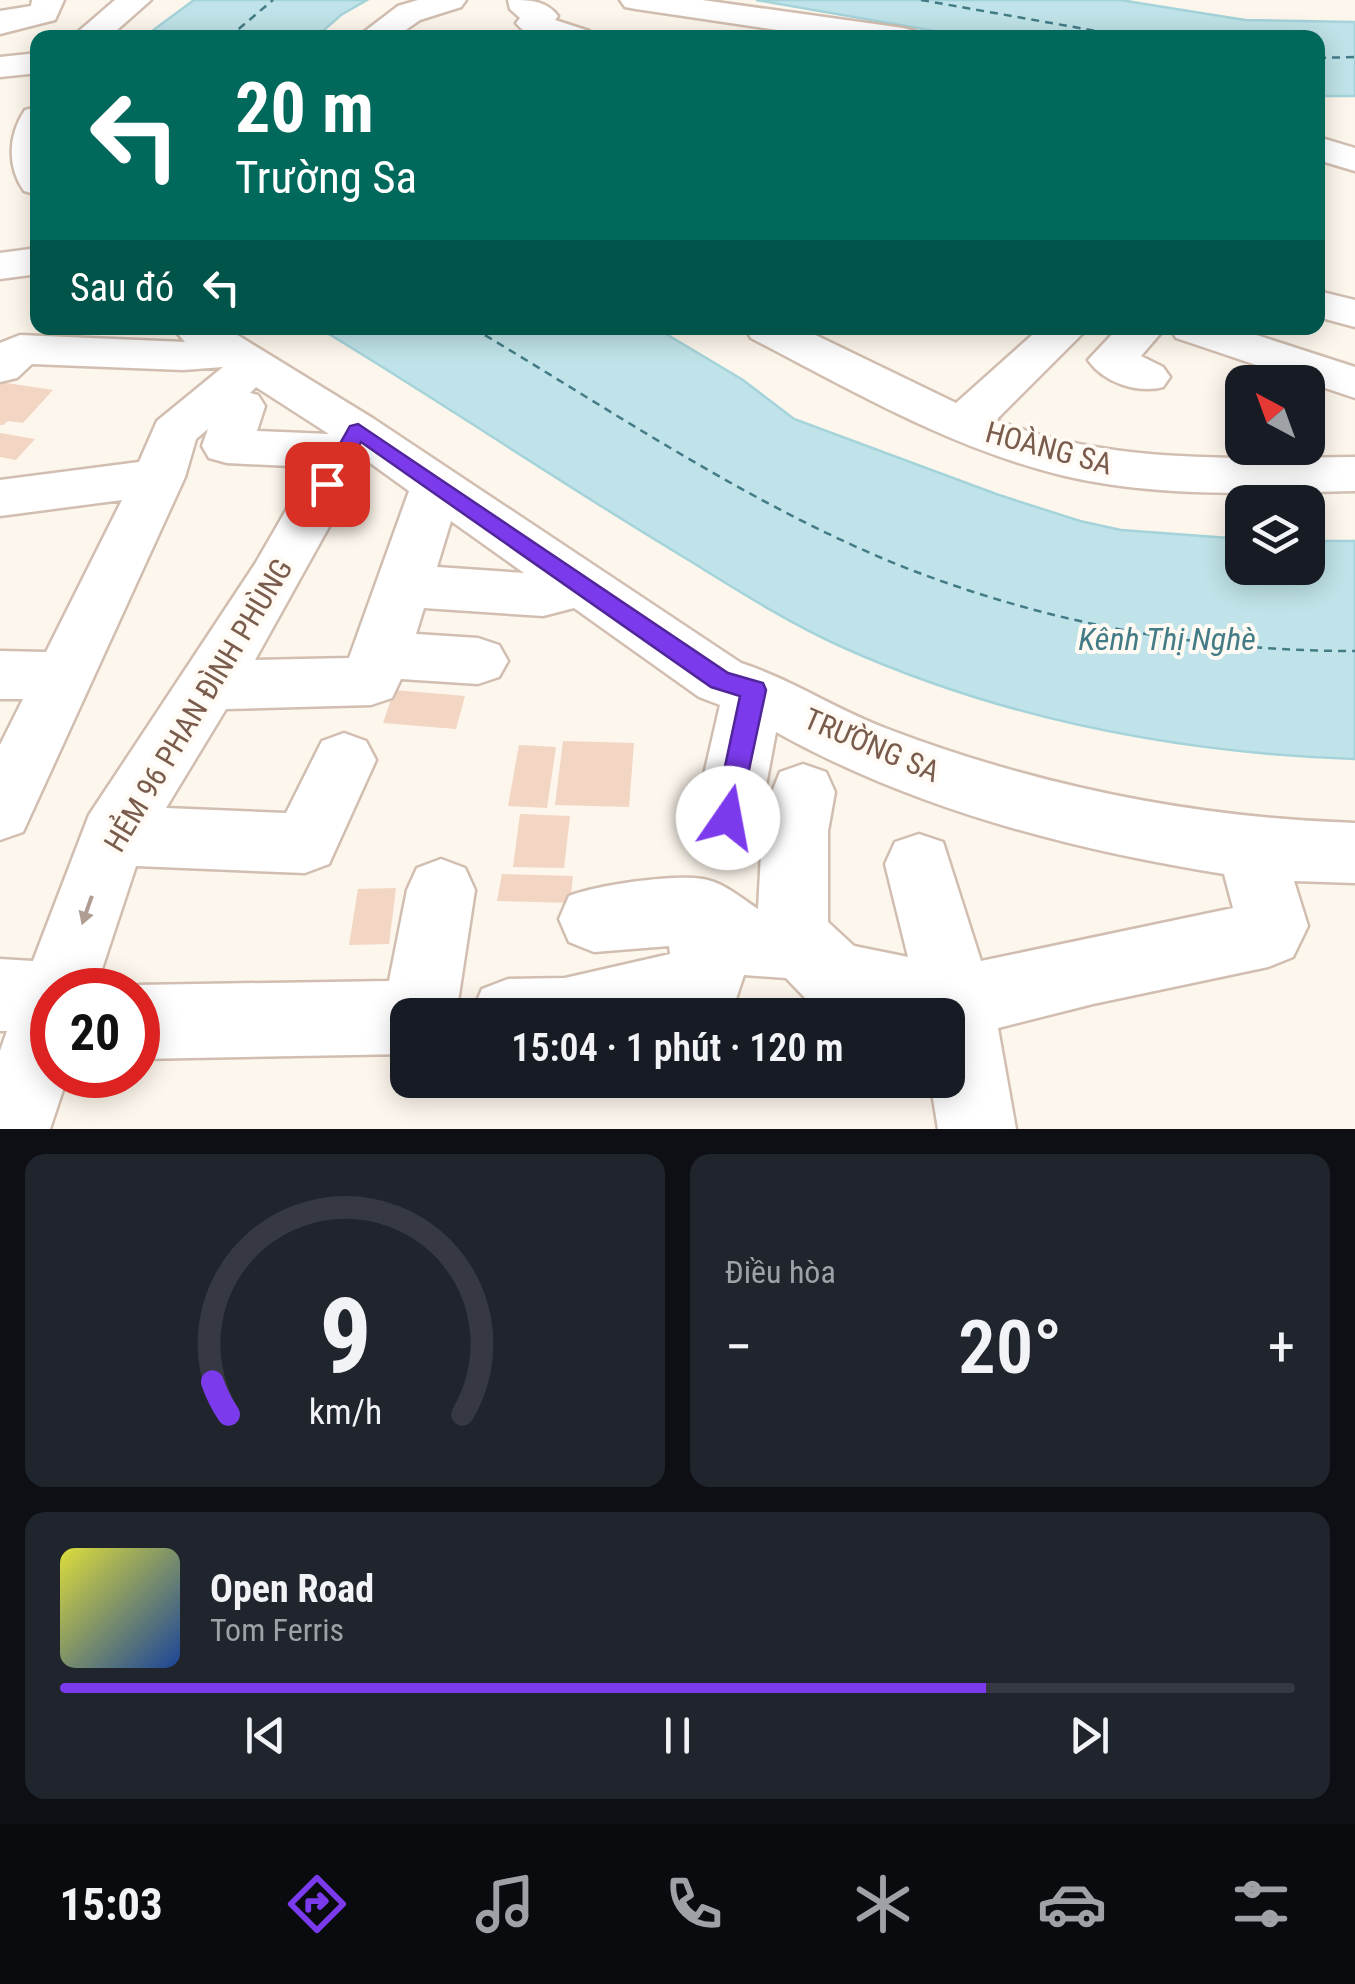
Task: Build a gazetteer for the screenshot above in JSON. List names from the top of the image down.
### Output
{
  "streets": {
    "street": ["HOÀNG SA", "HẺM 96 PHAN ĐÌNH PHÙNG", "TRƯỜNG SA"]
  },
  "crossings": [
    ["HẺM 96 PHAN ĐÌNH PHÙNG", "TRƯỜNG SA"]
  ],
  "water": ["Kênh Thị Nghè"],
  "north": "top left",
  "page": {
    "turn": ["20 m", "Trường Sa"],
    "then": "Sau đó",
    "limit": "20",
    "trip": "15:04 · 1 phút · 120 m",
    "tile": "Điều hòa",
    "heat": ["−", "20°", "+"],
    "song": ["Open Road", "Tom Ferris"],
    "tabs": "15:03",
    "gauge": ["9", "km/h"]
  }
}
